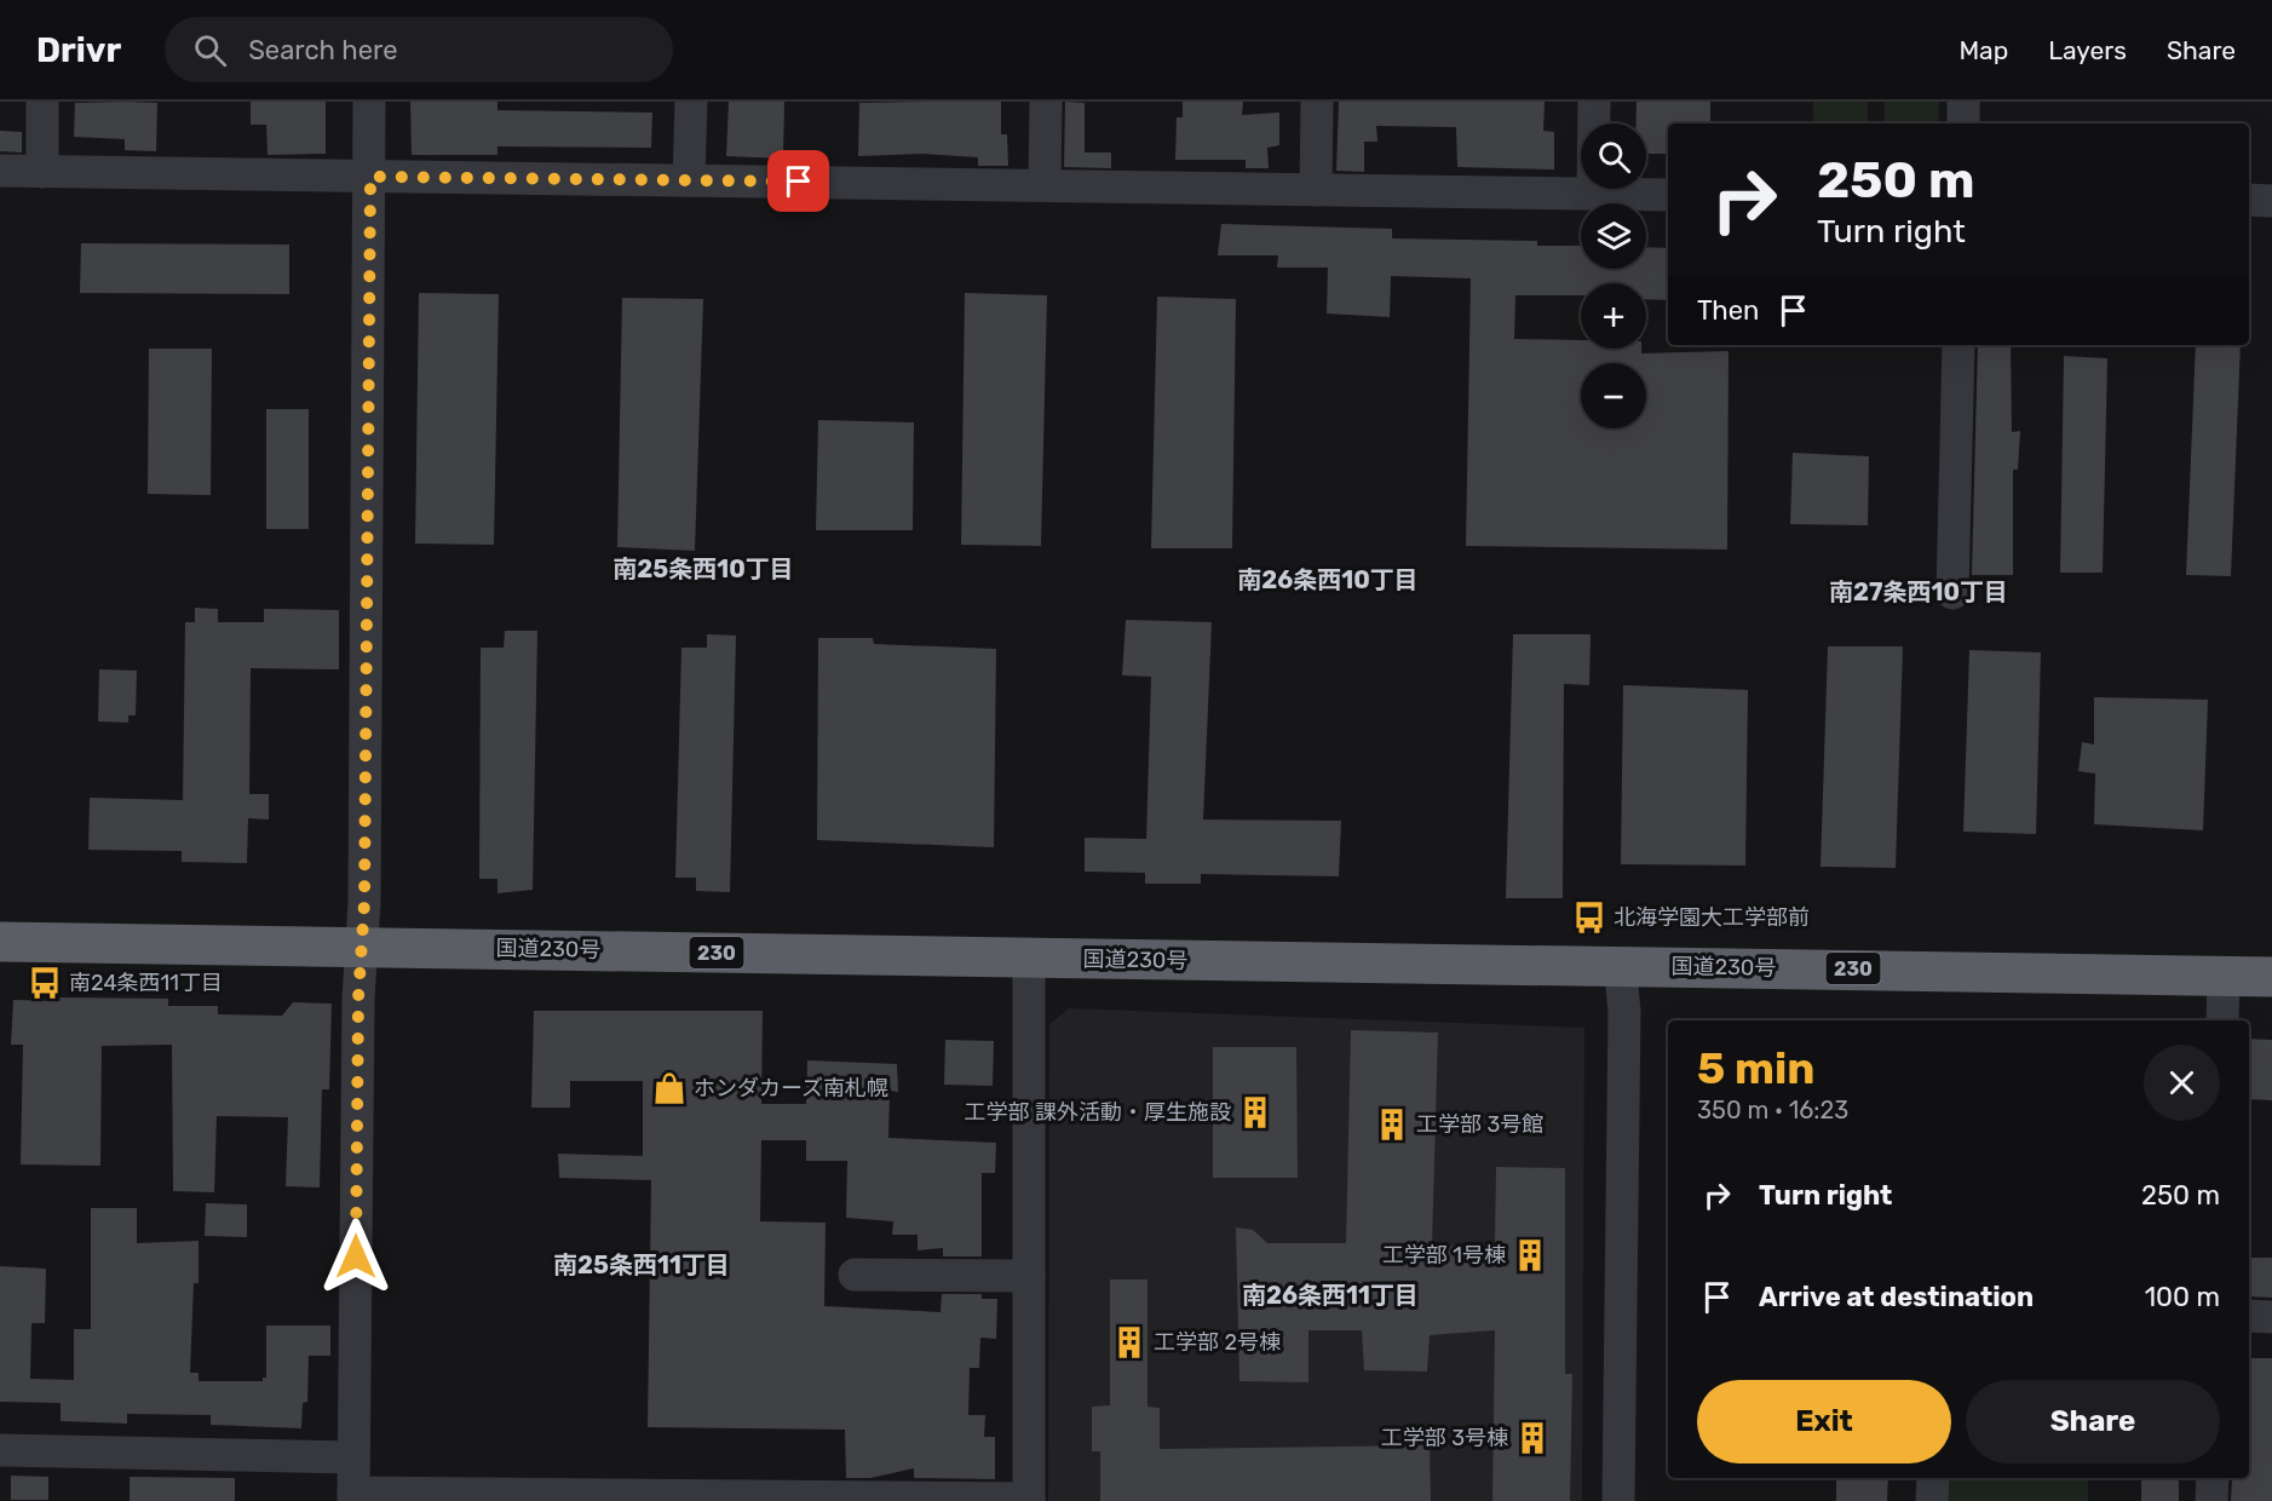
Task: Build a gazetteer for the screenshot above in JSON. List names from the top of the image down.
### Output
{
  "streets": {
    "highway": ["国道230号", "230"]
  },
  "districts": [
    "南25条西10丁目",
    "南26条西10丁目",
    "南27条西10丁目",
    "南25条西11丁目",
    "南26条西11丁目"
  ],
  "places": {
    "bus stop": ["北海学園大工学部前", "南24条西11丁目"],
    "shop": ["ホンダカーズ南札幌"],
    "building": [
      "工学部 課外活動・厚生施設",
      "工学部 3号館",
      "工学部 1号棟",
      "工学部 2号棟",
      "工学部 3号棟"
    ]
  },
  "page": {
    "header": "Drivr",
    "search": "Search here",
    "nav": ["Map", "Layers", "Share"],
    "map_buttons": ["+", "−"],
    "turn": ["250 m", "Turn right"],
    "then": "Then",
    "heading": ["5 min", "350 m · 16:23"],
    "list": [
      {
        "name": "Turn right",
        "value": "250 m"
      },
      {
        "name": "Arrive at destination",
        "value": "100 m"
      }
    ],
    "buttons": ["Exit", "Share"]
  }
}
